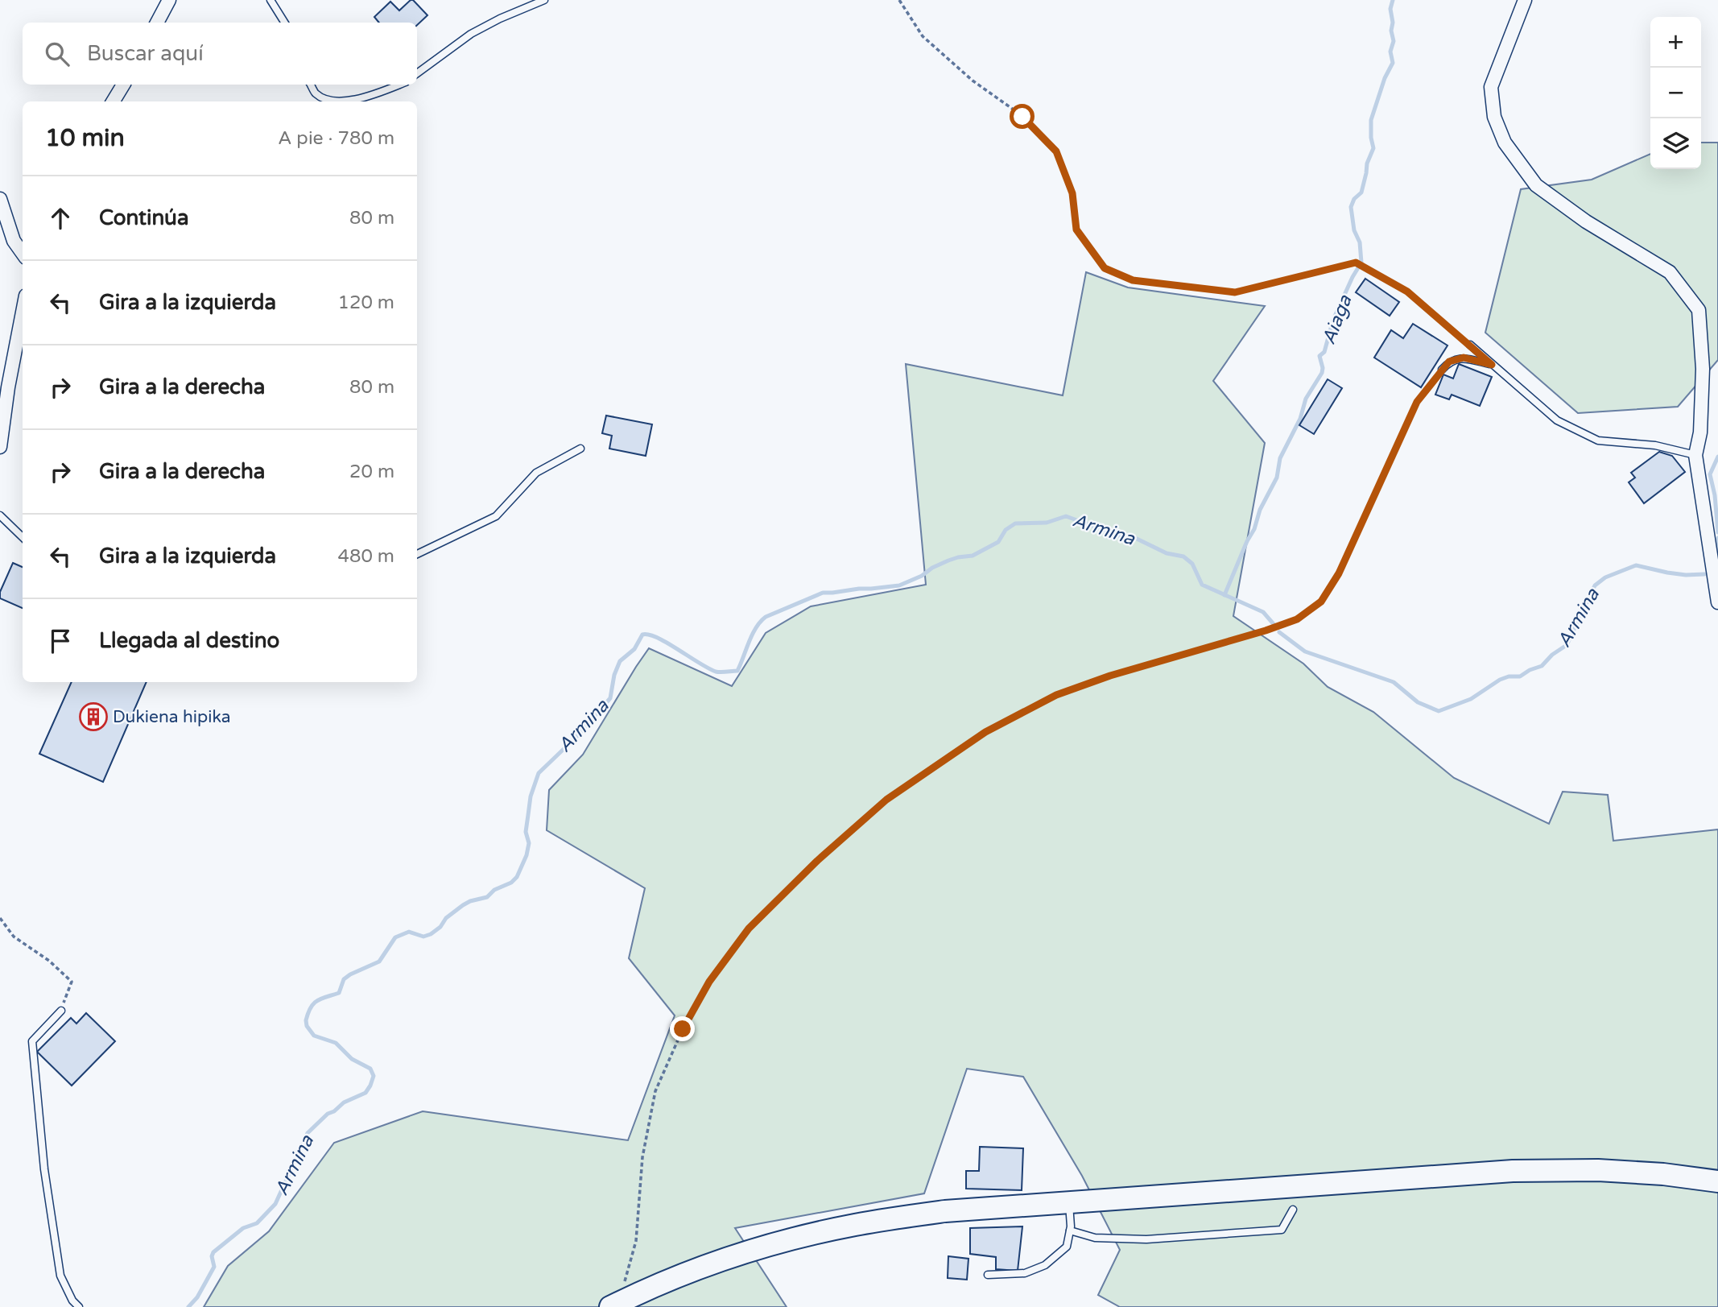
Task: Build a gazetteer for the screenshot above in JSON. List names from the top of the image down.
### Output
{
  "water": ["Aiaga", "Armina"],
  "places": {
    "building": ["Dukiena hipika"]
  },
  "page": {
    "map_buttons": ["+", "−"],
    "search": "Buscar aquí",
    "heading": ["10 min", "A pie · 780 m"],
    "list": [
      ["Continúa", "80 m"],
      ["Gira a la izquierda", "120 m"],
      ["Gira a la derecha", "80 m"],
      ["Gira a la derecha", "20 m"],
      ["Gira a la izquierda", "480 m"],
      "Llegada al destino"
    ]
  }
}
